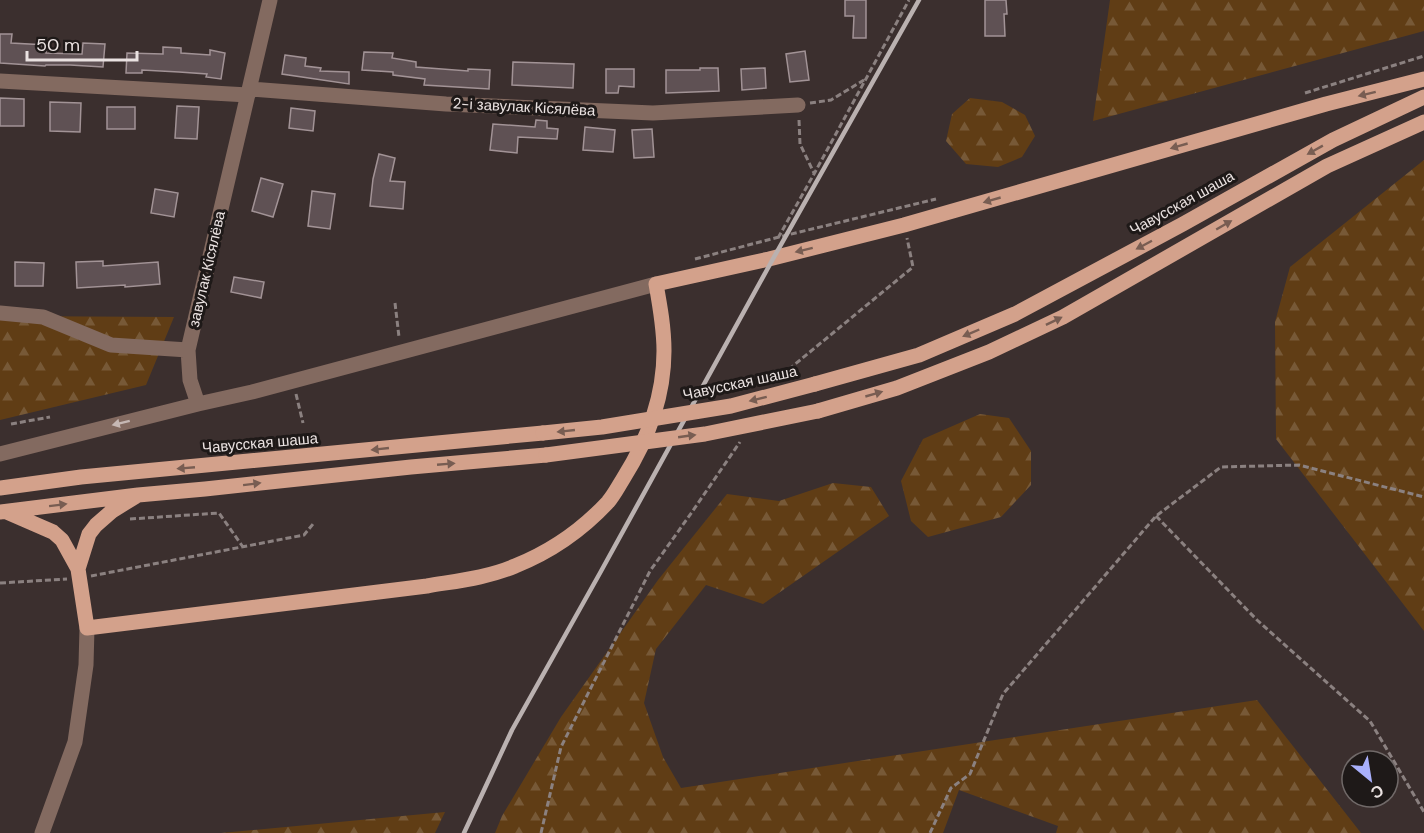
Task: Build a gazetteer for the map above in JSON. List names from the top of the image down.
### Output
{
  "streets": {
    "main road": ["Чавусская шаша"],
    "street": ["2-і завулак Кісялёва", "завулак Кісялёва"]
  },
  "crossings": [
    ["2-і завулак Кісялёва", "завулак Кісялёва"]
  ],
  "scale_bar": "50 m",
  "north": "bottom right"
}
